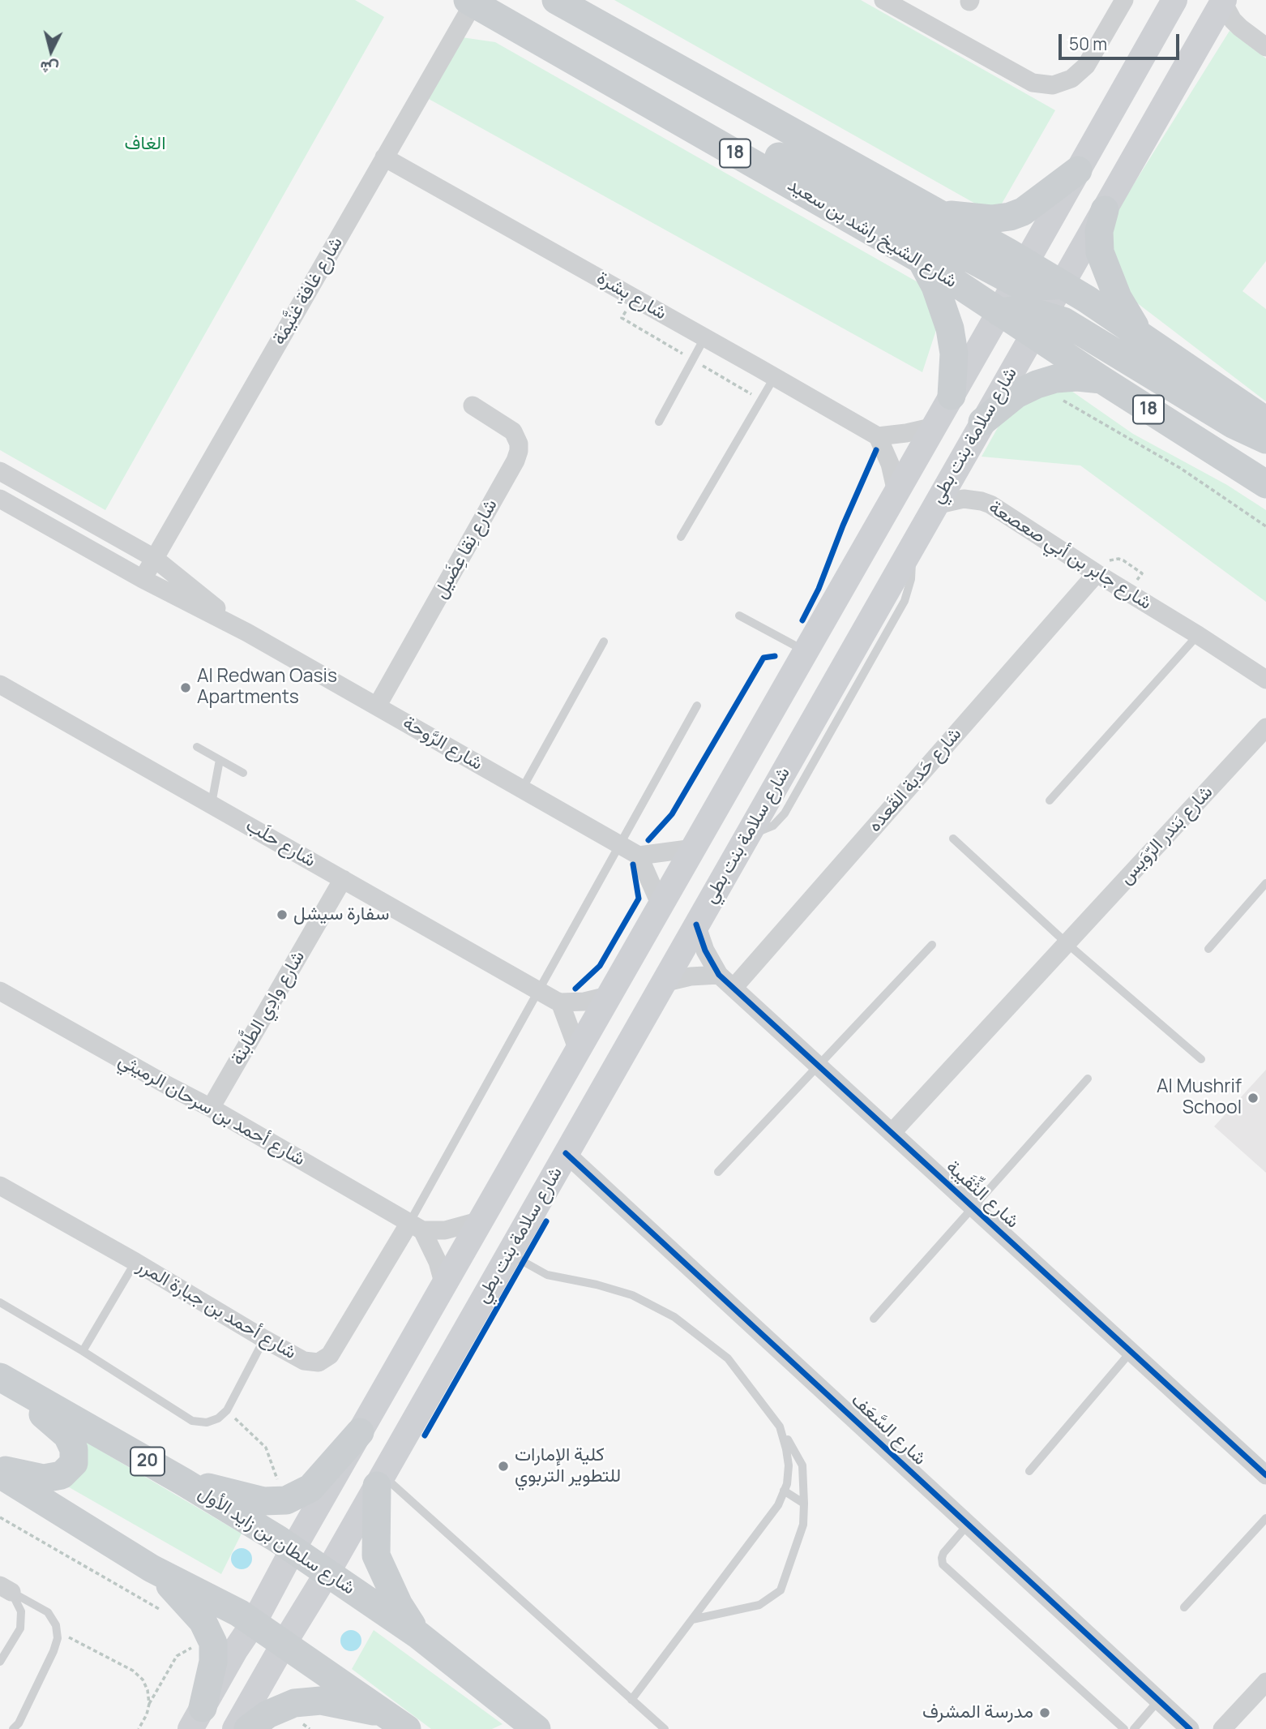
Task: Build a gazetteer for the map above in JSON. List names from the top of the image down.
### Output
{
  "streets": {
    "main road": [
      "18",
      "شارع الشيخ راشد بن سعيد",
      "شارع سلامة بنت بطي",
      "20",
      "شارع سلطان بن زايد الأول"
    ],
    "street": [
      "شارع غافة غنَّيمَة",
      "شارع بِشرة",
      "شارع نِقا عِضَيل",
      "شارع جابر بن أبي صعصعة",
      "شارع الرَّوحة",
      "شارع حَدبة القَعده",
      "شارع بَندر الرّوَيس",
      "شارع حلَب",
      "شارع وادِي الطَّابنة",
      "شارع أحمد بن سرحان الرميثي",
      "شارع الثِّقَيبة",
      "شارع أحمد بن جبارة المرر",
      "شارع السَّعَف"
    ]
  },
  "crossings": [
    ["18", "شارع سلامة بنت بطي"],
    ["شارع الشيخ راشد بن سعيد", "شارع غافة غنَّيمَة"],
    ["شارع الشيخ راشد بن سعيد", "شارع سلامة بنت بطي"],
    ["شارع غافة غنَّيمَة", "شارع بِشرة"],
    ["شارع غافة غنَّيمَة", "شارع الرَّوحة"],
    ["شارع سلامة بنت بطي", "شارع جابر بن أبي صعصعة"],
    ["شارع سلامة بنت بطي", "شارع حلَب"],
    ["شارع سلامة بنت بطي", "شارع الثِّقَيبة"],
    ["شارع سلامة بنت بطي", "شارع السَّعَف"],
    ["شارع سلامة بنت بطي", "شارع سلطان بن زايد الأول"],
    ["شارع نِقا عِضَيل", "شارع الرَّوحة"],
    ["شارع جابر بن أبي صعصعة", "شارع حَدبة القَعده"],
    ["شارع حَدبة القَعده", "شارع الثِّقَيبة"],
    ["شارع بَندر الرّوَيس", "شارع الثِّقَيبة"],
    ["شارع حلَب", "شارع وادِي الطَّابنة"],
    ["شارع وادِي الطَّابنة", "شارع أحمد بن سرحان الرميثي"],
    ["شارع أحمد بن سرحان الرميثي", "شارع أحمد بن جبارة المرر"]
  ],
  "parks": ["الغاف"],
  "places": [
    "Al Redwan Oasis Apartments",
    "سفارة سيشل",
    "Al Mushrif School",
    "كلية الإمارات للتطوير التربوي",
    "مدرسة المشرف"
  ],
  "scale_bar": "50 m",
  "north": "bottom"
}
